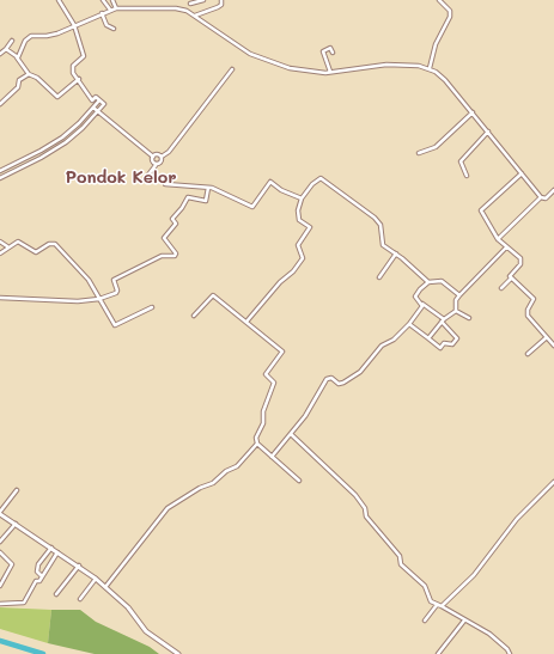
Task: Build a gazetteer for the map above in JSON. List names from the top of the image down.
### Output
{
  "districts": ["Pondok Kelor"]
}
